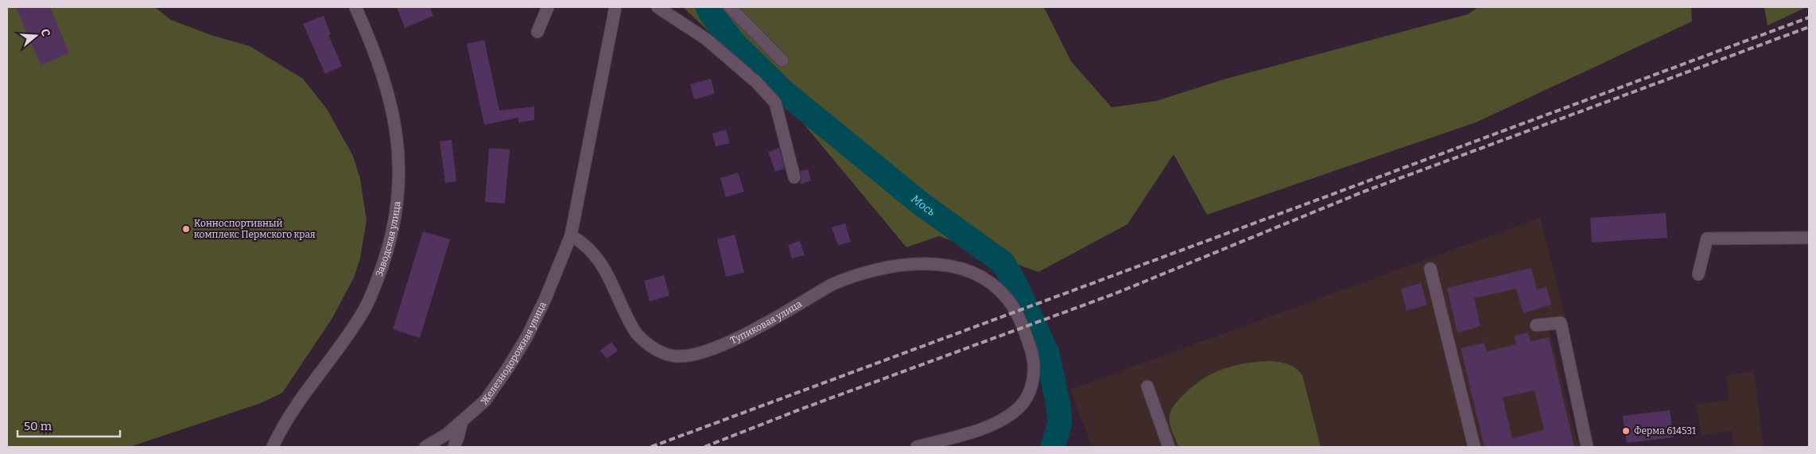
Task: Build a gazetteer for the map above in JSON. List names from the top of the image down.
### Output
{
  "streets": {
    "street": ["Заводская улица", "Тупиковая улица", "Железнодорожная улица"]
  },
  "crossings": [
    ["Тупиковая улица", "Железнодорожная улица"]
  ],
  "water": ["Мось"],
  "places": ["Конноспортивный комплекс Пермского края", "Ферма 614531"],
  "scale_bar": "50 m",
  "north": "right"
}
